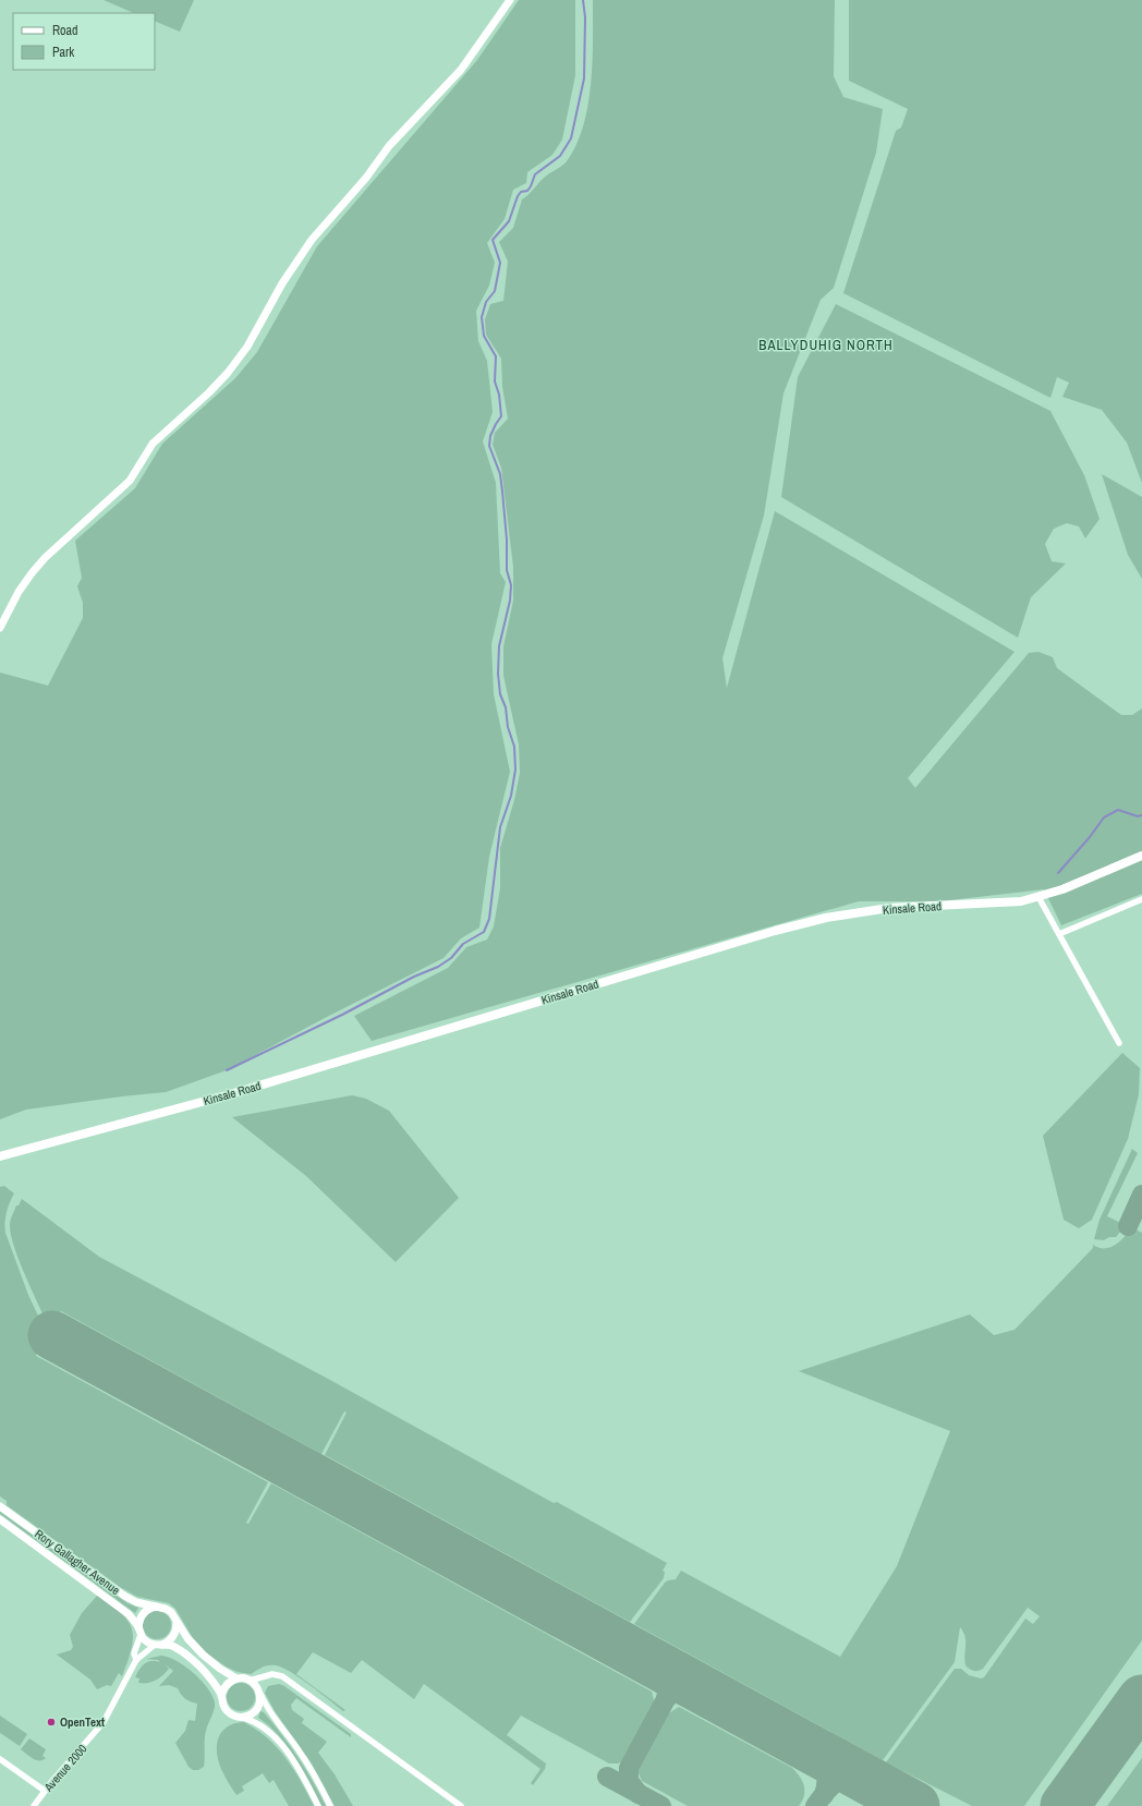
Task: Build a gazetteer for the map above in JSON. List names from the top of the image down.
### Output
{
  "streets": {
    "main road": ["Kinsale Road"],
    "street": ["Rory Gallagher Avenue", "Avenue 2000"]
  },
  "districts": ["BALLYDUHIG NORTH"],
  "places": ["OpenText"],
  "legend": ["Road", "Park"]
}
